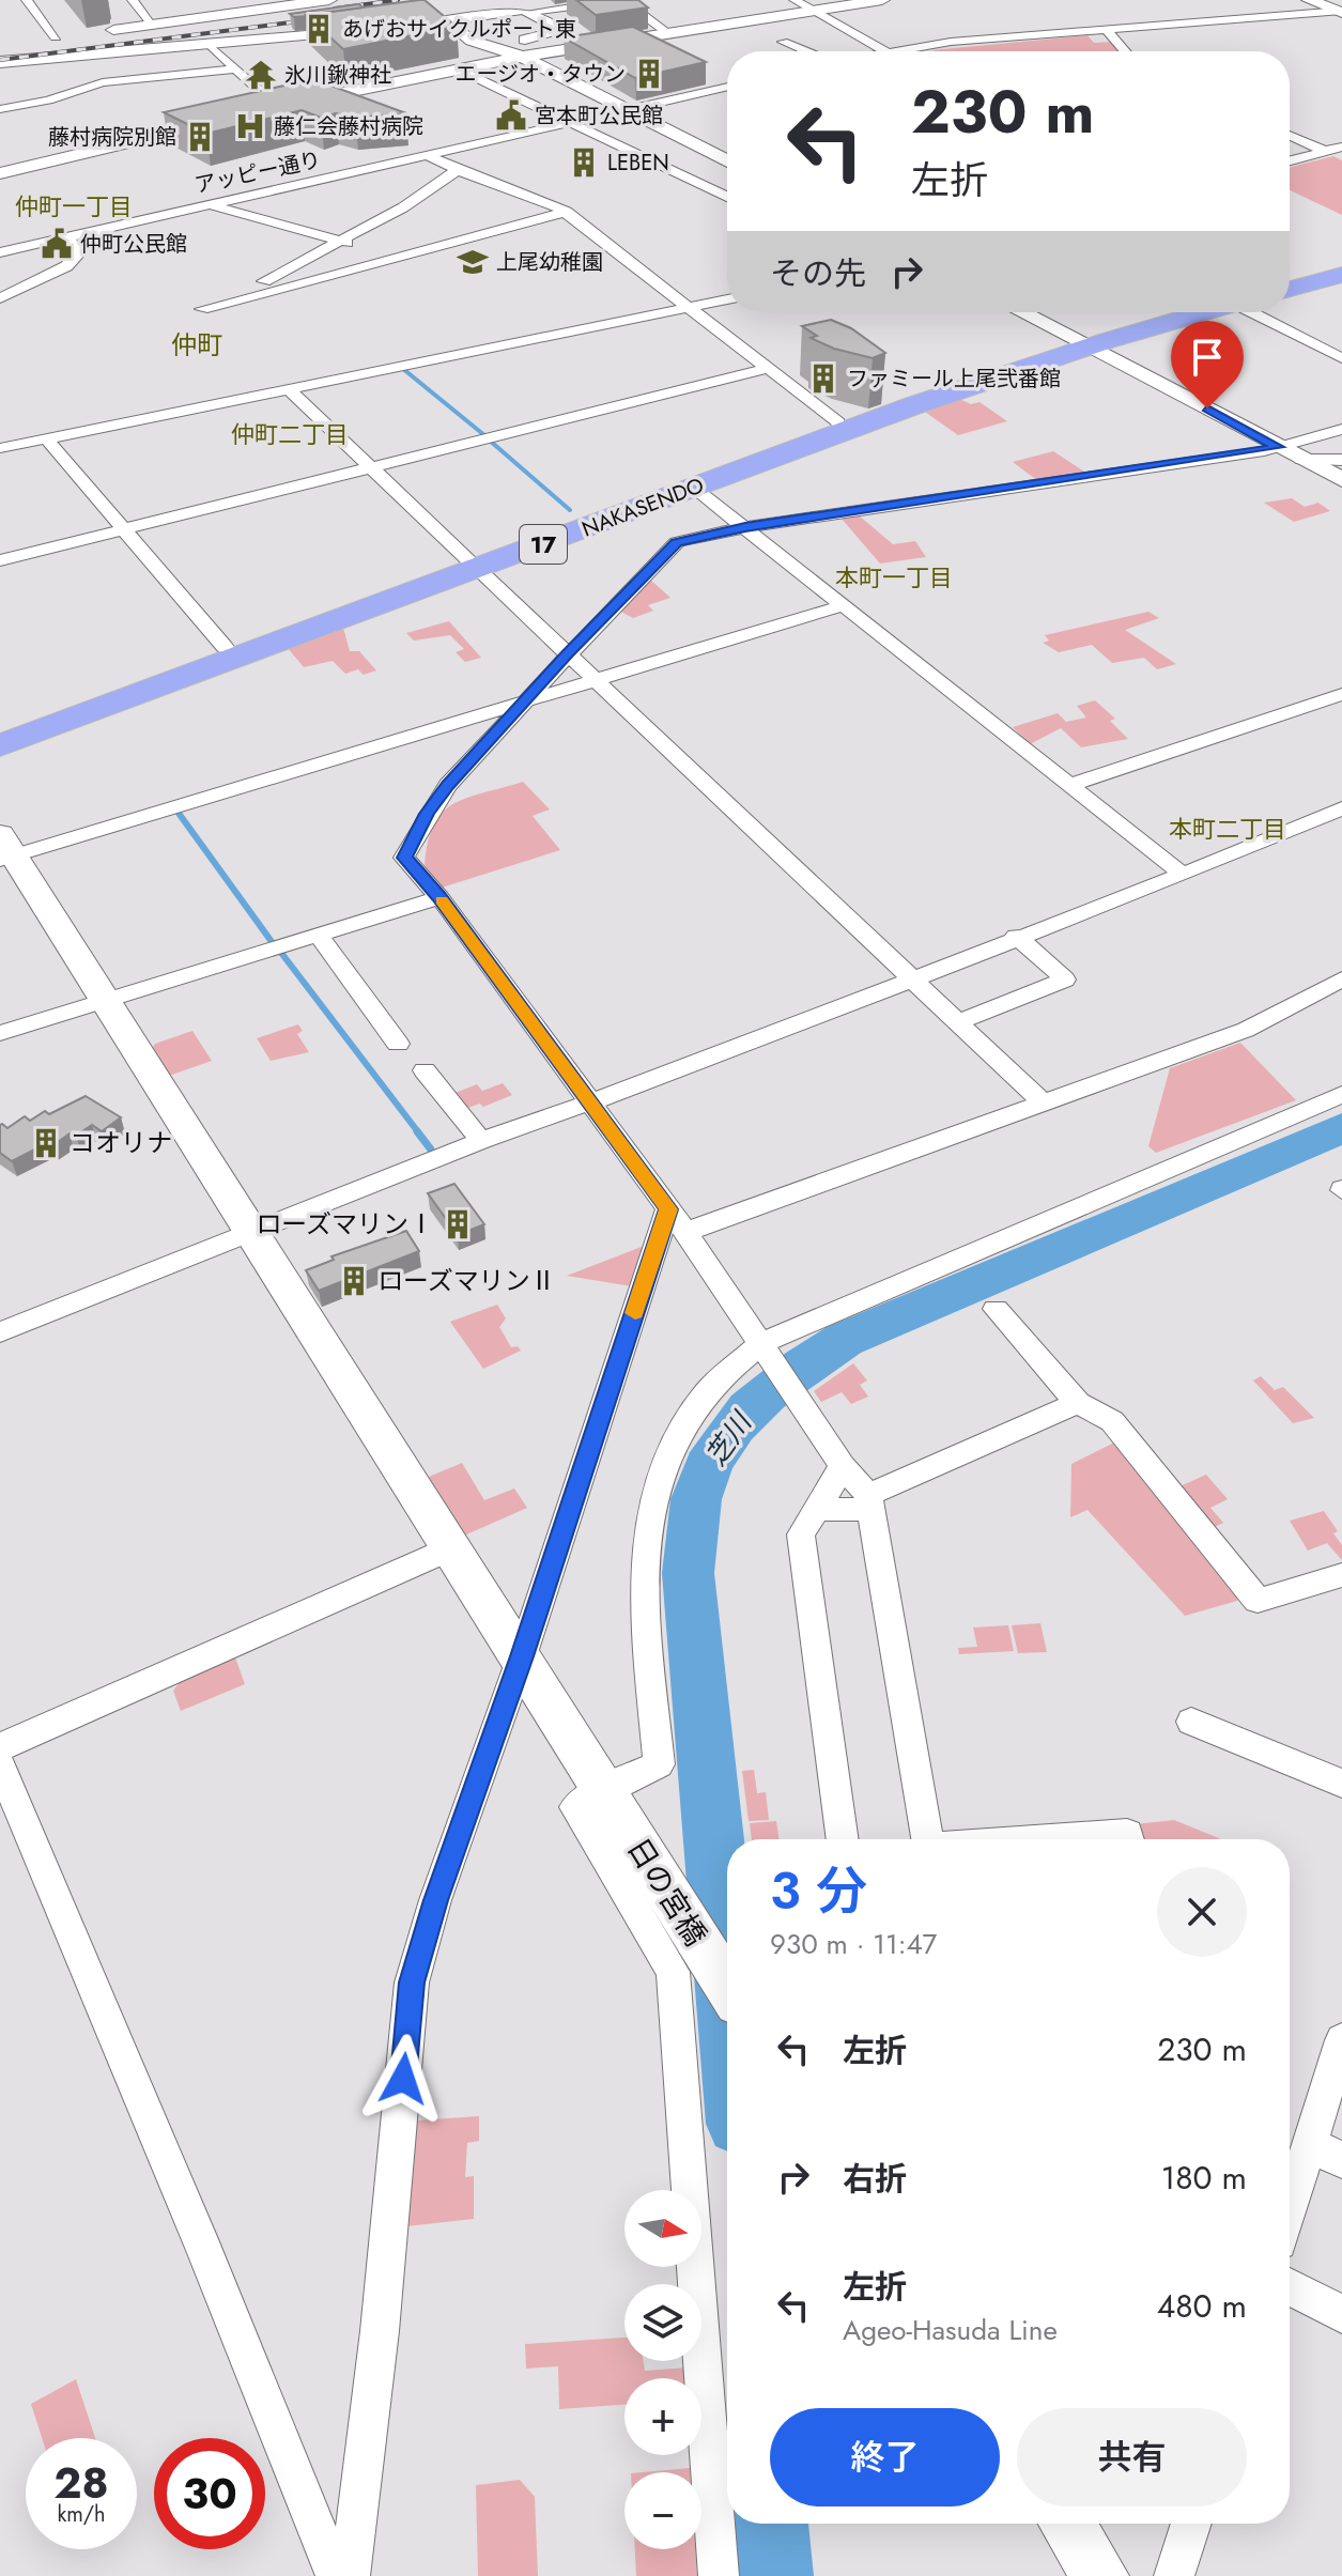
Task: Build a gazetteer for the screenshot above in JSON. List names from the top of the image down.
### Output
{
  "streets": {
    "highway": ["NAKASENDO", "17"],
    "street": ["アッピー通り", "日の宮橋"]
  },
  "districts": [
    "仲町一丁目",
    "仲町",
    "仲町二丁目",
    "本町一丁目",
    "本町二丁目"
  ],
  "water": ["芝川"],
  "places": {
    "building": [
      "あげおサイクルポート東",
      "エージオ・タウン",
      "藤村病院別館",
      "LEBEN",
      "ファミール上尾弐番館",
      "コオリナ",
      "ローズマリンⅠ",
      "ローズマリンⅡ"
    ],
    "temple": ["氷川鍬神社"],
    "public building": ["宮本町公民館", "仲町公民館"],
    "hospital": ["藤仁会藤村病院"],
    "school or university": ["上尾幼稚園"]
  },
  "north": "right",
  "page": {
    "turn": ["230 m", "左折"],
    "then": "その先",
    "heading": ["3 分", "930 m · 11:47"],
    "list": [
      {
        "name": "左折",
        "value": "230 m"
      },
      {
        "name": "右折",
        "value": "180 m"
      },
      {
        "name": "左折",
        "note": "Ageo-Hasuda Line",
        "value": "480 m"
      }
    ],
    "map_buttons": ["+", "−"],
    "buttons": ["終了", "共有"],
    "speed": "28 km/h",
    "limit": "30"
  }
}
